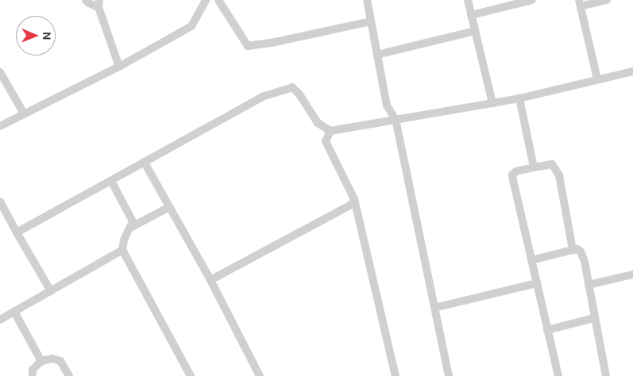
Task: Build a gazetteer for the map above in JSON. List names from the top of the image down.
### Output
{
  "north": "right"
}
